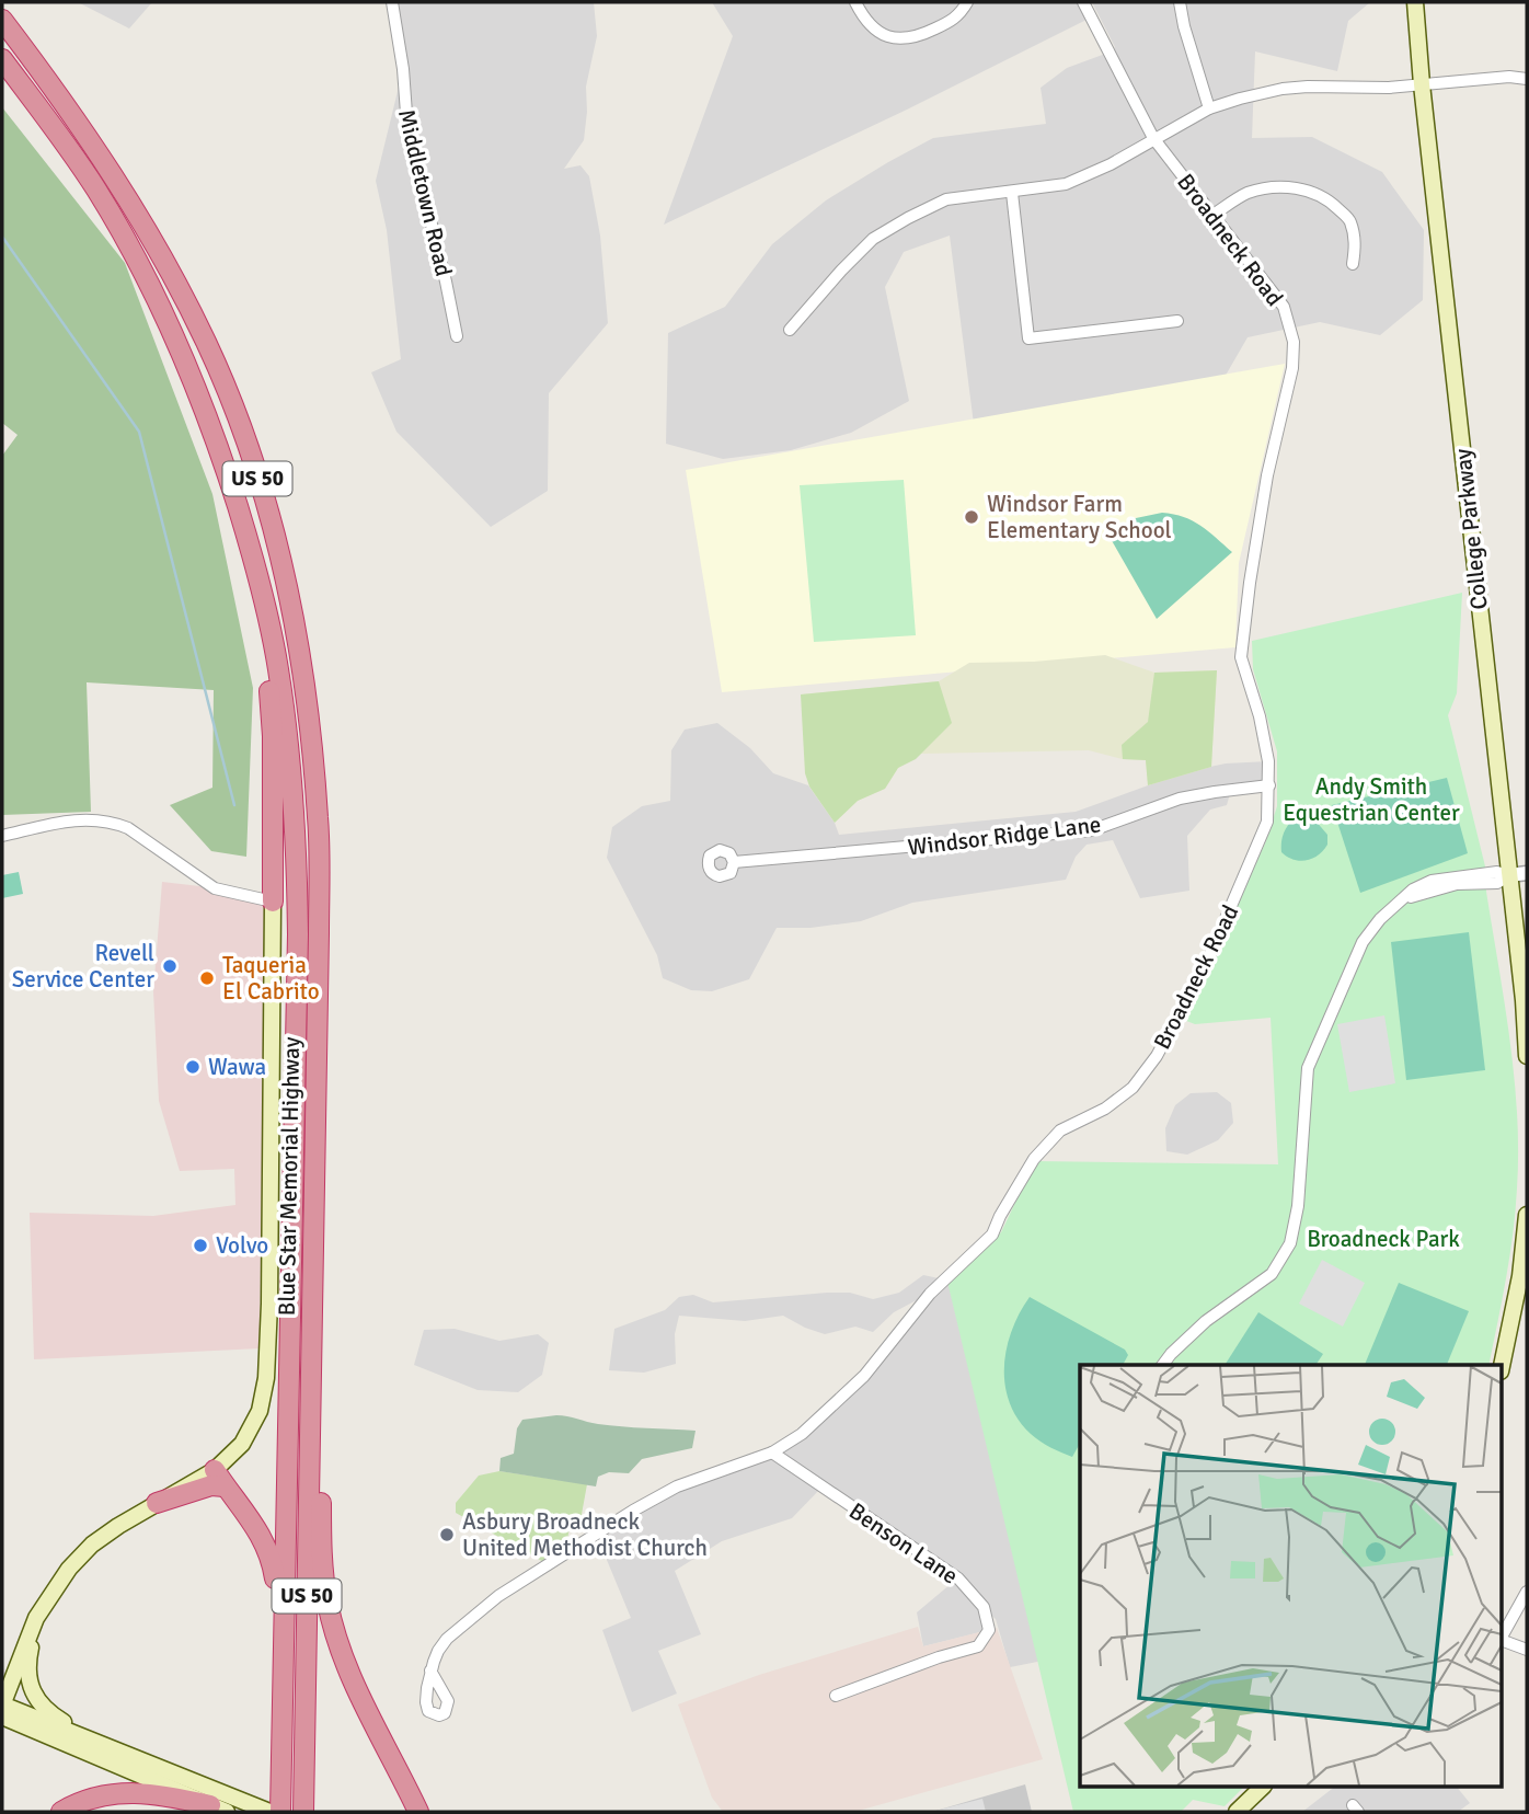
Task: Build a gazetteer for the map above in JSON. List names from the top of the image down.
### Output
{
  "streets": {
    "highway": ["US 50", "Blue Star Memorial Highway"],
    "main road": ["College Parkway"],
    "street": [
      "Middletown Road",
      "Broadneck Road",
      "Windsor Ridge Lane",
      "Benson Lane"
    ]
  },
  "crossings": [
    ["Broadneck Road", "Windsor Ridge Lane"],
    ["Broadneck Road", "Benson Lane"]
  ],
  "parks": ["Andy Smith Equestrian Center", "Broadneck Park"],
  "places": [
    "Windsor Farm Elementary School",
    "Revell Service Center",
    "Taqueria El Cabrito",
    "Wawa",
    "Volvo",
    "Asbury Broadneck United Methodist Church"
  ]
}
